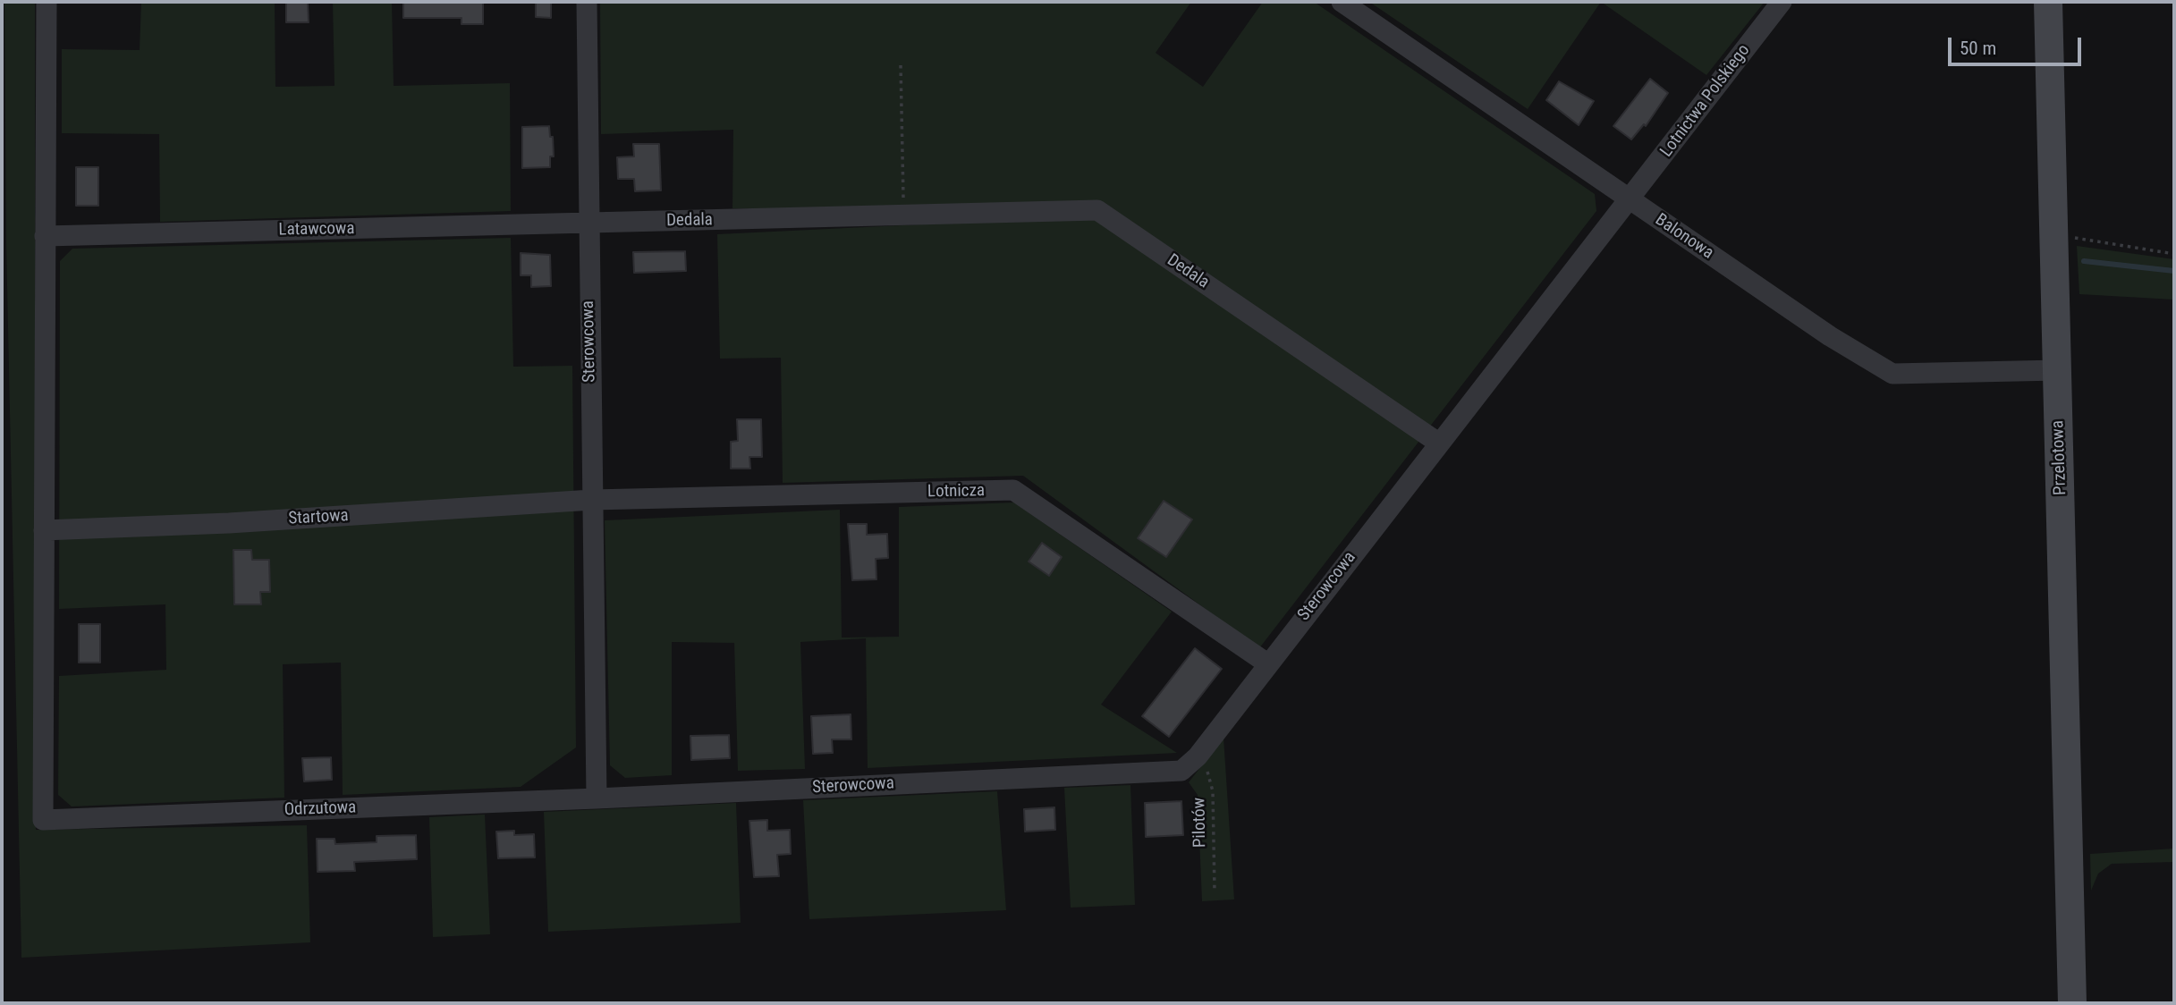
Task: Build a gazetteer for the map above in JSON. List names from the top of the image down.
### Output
{
  "streets": {
    "street": [
      "Lotnictwa Polskiego",
      "Dedala",
      "Latawcowa",
      "Balonowa",
      "Sterowcowa",
      "Przelotowa",
      "Lotnicza",
      "Startowa",
      "Odrzutowa"
    ],
    "path": ["Pilotów"]
  },
  "crossings": [
    ["Lotnictwa Polskiego", "Balonowa"],
    ["Lotnictwa Polskiego", "Sterowcowa"],
    ["Dedala", "Latawcowa"],
    ["Dedala", "Sterowcowa"],
    ["Latawcowa", "Sterowcowa"],
    ["Balonowa", "Sterowcowa"],
    ["Balonowa", "Przelotowa"],
    ["Sterowcowa", "Lotnicza"],
    ["Sterowcowa", "Startowa"],
    ["Sterowcowa", "Odrzutowa"],
    ["Sterowcowa", "Pilotów"],
    ["Lotnicza", "Startowa"],
    ["Startowa", "Odrzutowa"]
  ],
  "scale_bar": "50 m"
}
